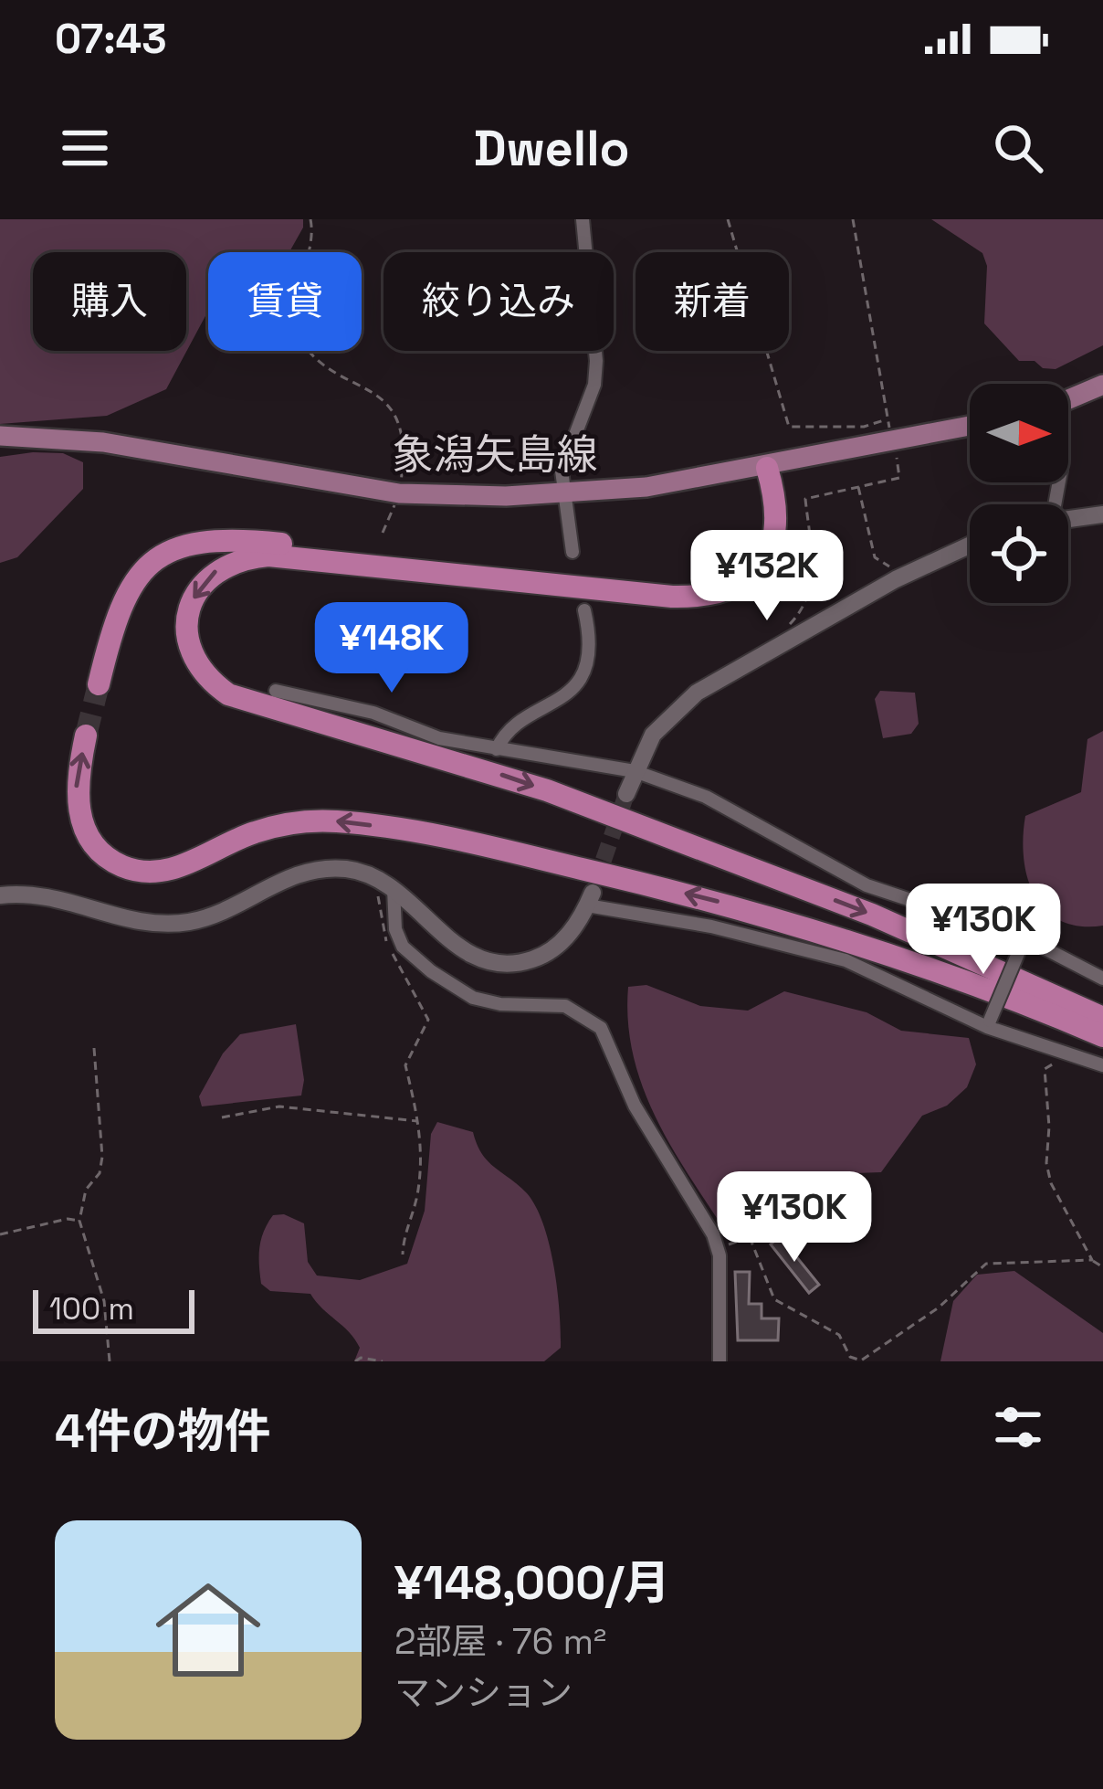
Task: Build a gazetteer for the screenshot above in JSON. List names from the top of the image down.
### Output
{
  "streets": {
    "main road": ["象潟矢島線"]
  },
  "scale_bar": "100 m",
  "north": "right",
  "page": {
    "status": "07:43",
    "header": "Dwello",
    "chip": [
      "購入",
      "賃貸",
      "絞り込み",
      "新着"
    ],
    "price": [
      "¥132K",
      "¥148K",
      "¥130K",
      "¥130K"
    ],
    "scale": "100 m",
    "heading": "4件の物件",
    "list": [
      {
        "name": "¥148,000/月",
        "note": "2部屋 · 76 m² · マンション"
      }
    ]
  }
}
